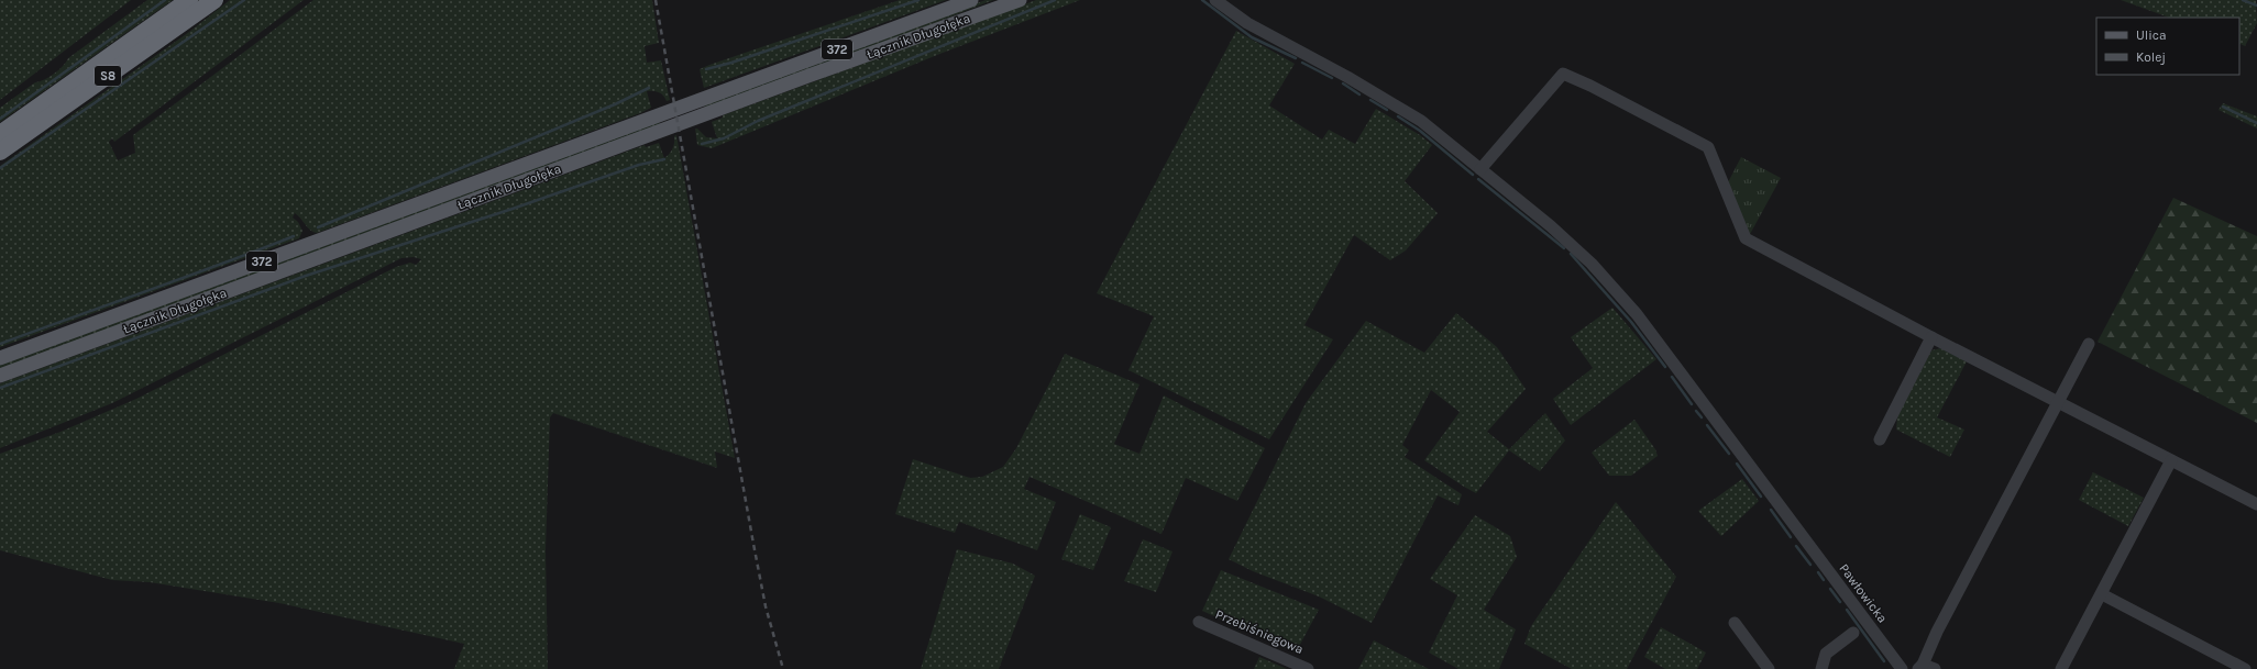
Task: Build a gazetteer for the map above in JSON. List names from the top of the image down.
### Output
{
  "streets": {
    "highway": ["S8"],
    "main road": ["Łącznik Długołęka", "372"],
    "street": ["Pawłowicka", "Przebiśniegowa"]
  },
  "legend": ["Ulica", "Kolej"]
}
